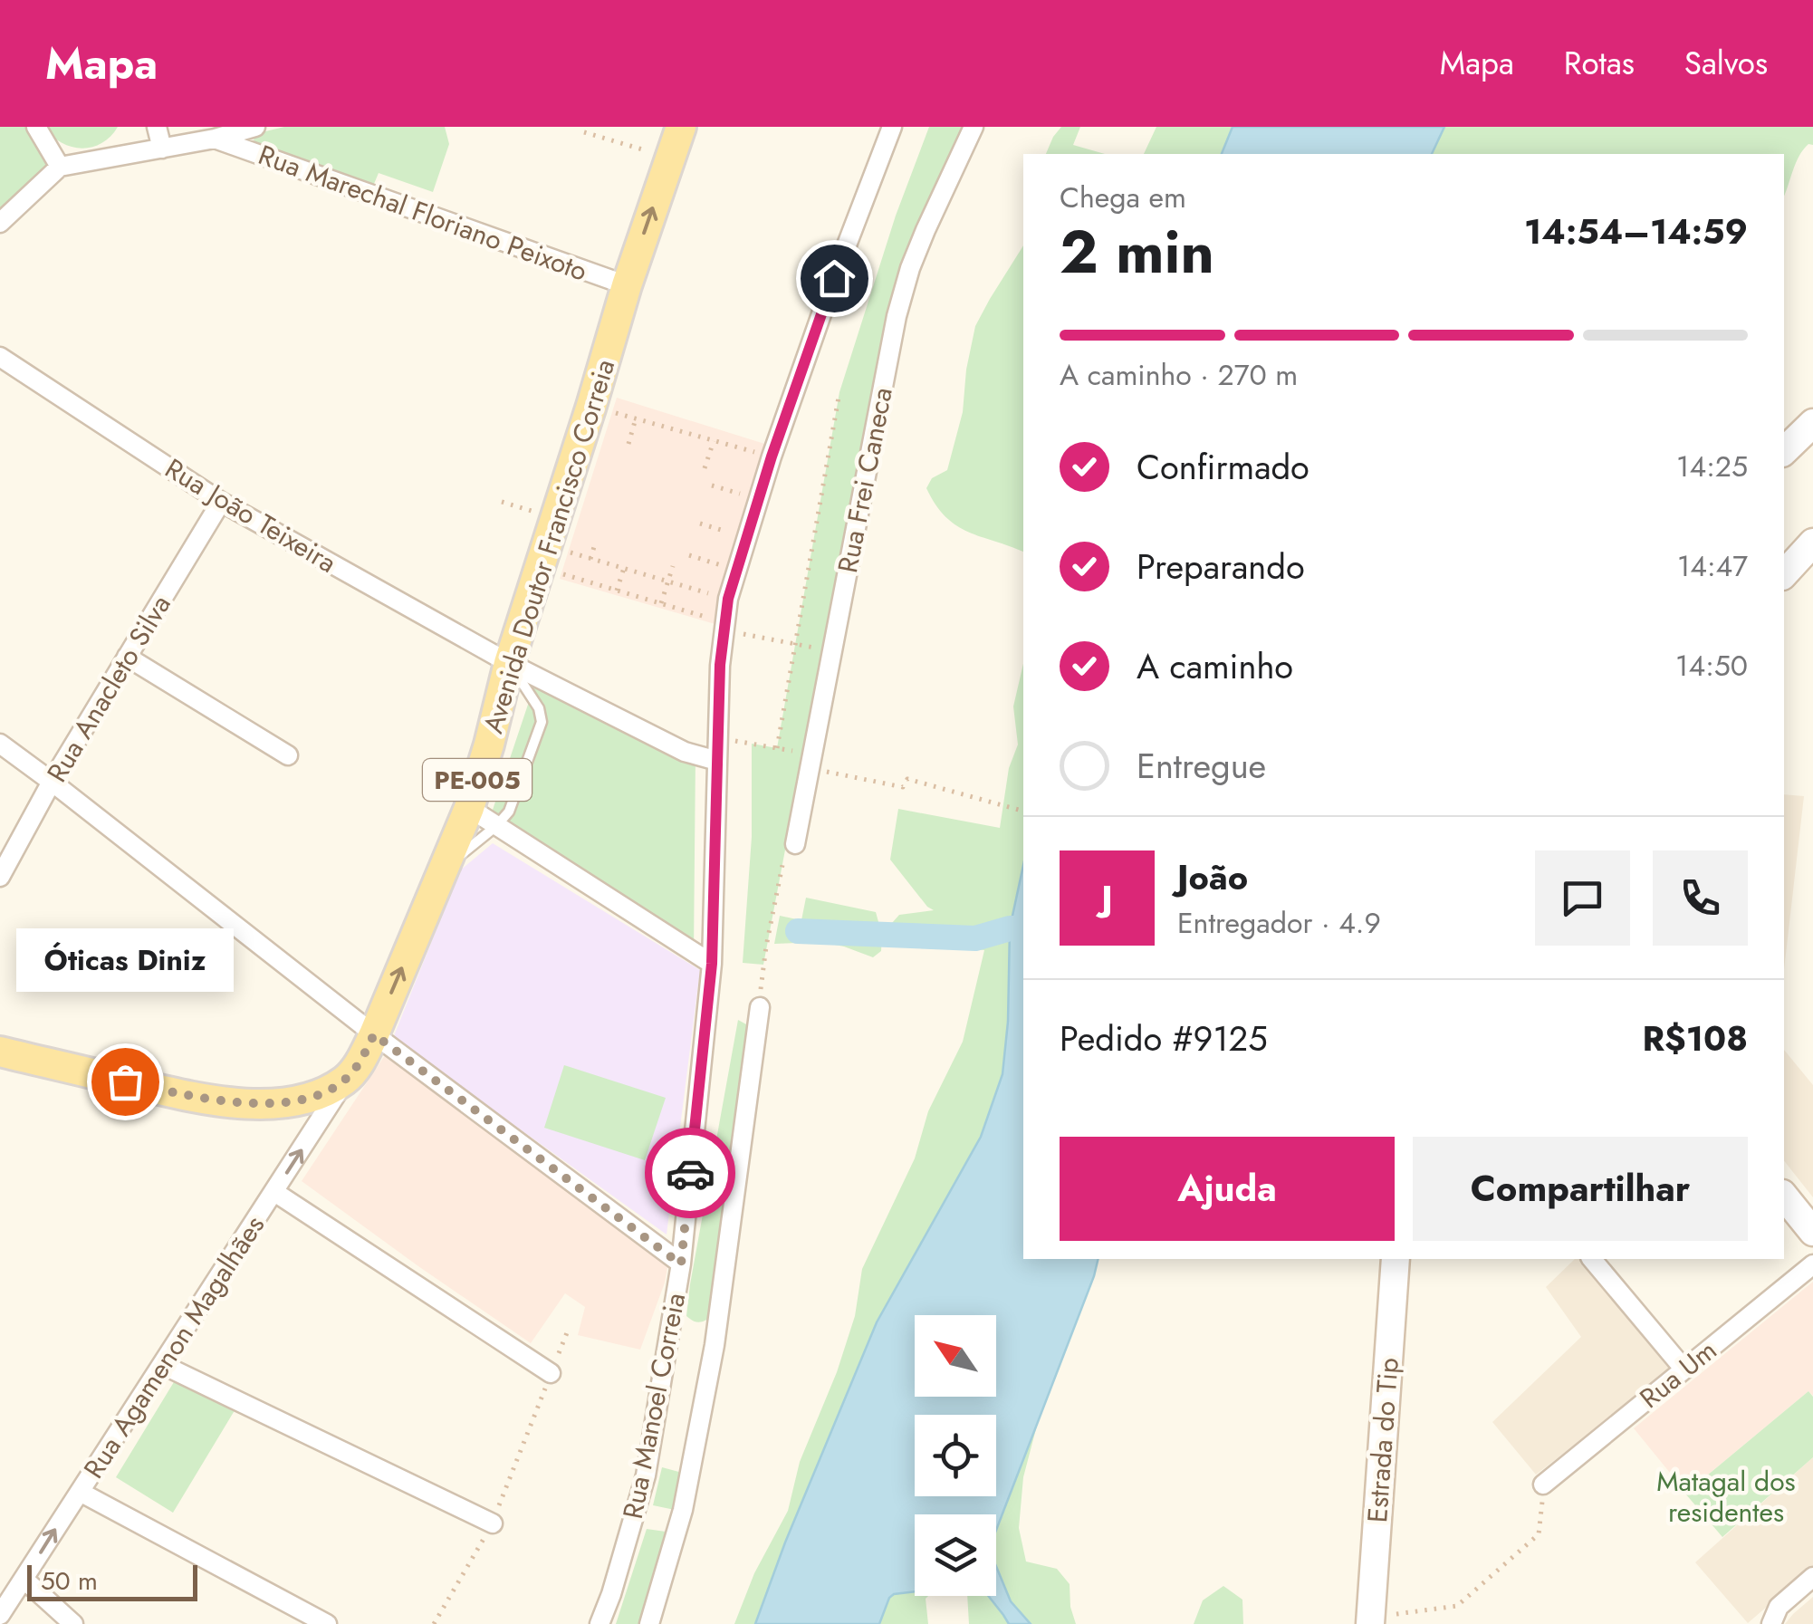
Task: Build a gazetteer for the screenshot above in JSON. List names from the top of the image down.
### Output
{
  "streets": {
    "main road": ["Avenida Doutor Francisco Correia", "PE-005"],
    "street": [
      "Rua Marechal Floriano Peixoto",
      "Rua Frei Caneca",
      "Rua João Teixeira",
      "Rua Anacleto Silva",
      "Rua Agamenon Magalhães",
      "Rua Um",
      "Rua Manoel Correia",
      "Estrada do Tip"
    ]
  },
  "crossings": [
    ["Rua Marechal Floriano Peixoto", "Avenida Doutor Francisco Correia"],
    ["Rua João Teixeira", "Avenida Doutor Francisco Correia"],
    ["Rua João Teixeira", "Rua Anacleto Silva"],
    ["Rua João Teixeira", "Rua Manoel Correia"],
    ["Avenida Doutor Francisco Correia", "Rua Agamenon Magalhães"]
  ],
  "one_way": ["Rua Agamenon Magalhães"],
  "parks": ["Matagal dos residentes"],
  "places": ["Óticas Diniz"],
  "scale_bar": "50 m",
  "north": "top left",
  "page": {
    "header": "Mapa",
    "nav": ["Mapa", "Rotas", "Salvos"],
    "heading": ["2 min", "Chega em", "14:54–14:59"],
    "panel": [
      "João",
      "Entregador · 4.9",
      "Pedido #9125",
      "R$108"
    ],
    "bar": "A caminho · 270 m",
    "list": [
      ["Confirmado", "14:25"],
      ["Preparando", "14:47"],
      ["A caminho", "14:50"],
      "Entregue"
    ],
    "round": "J",
    "bubble": "Óticas Diniz",
    "buttons": ["Ajuda", "Compartilhar"],
    "scale": "50 m"
  }
}
